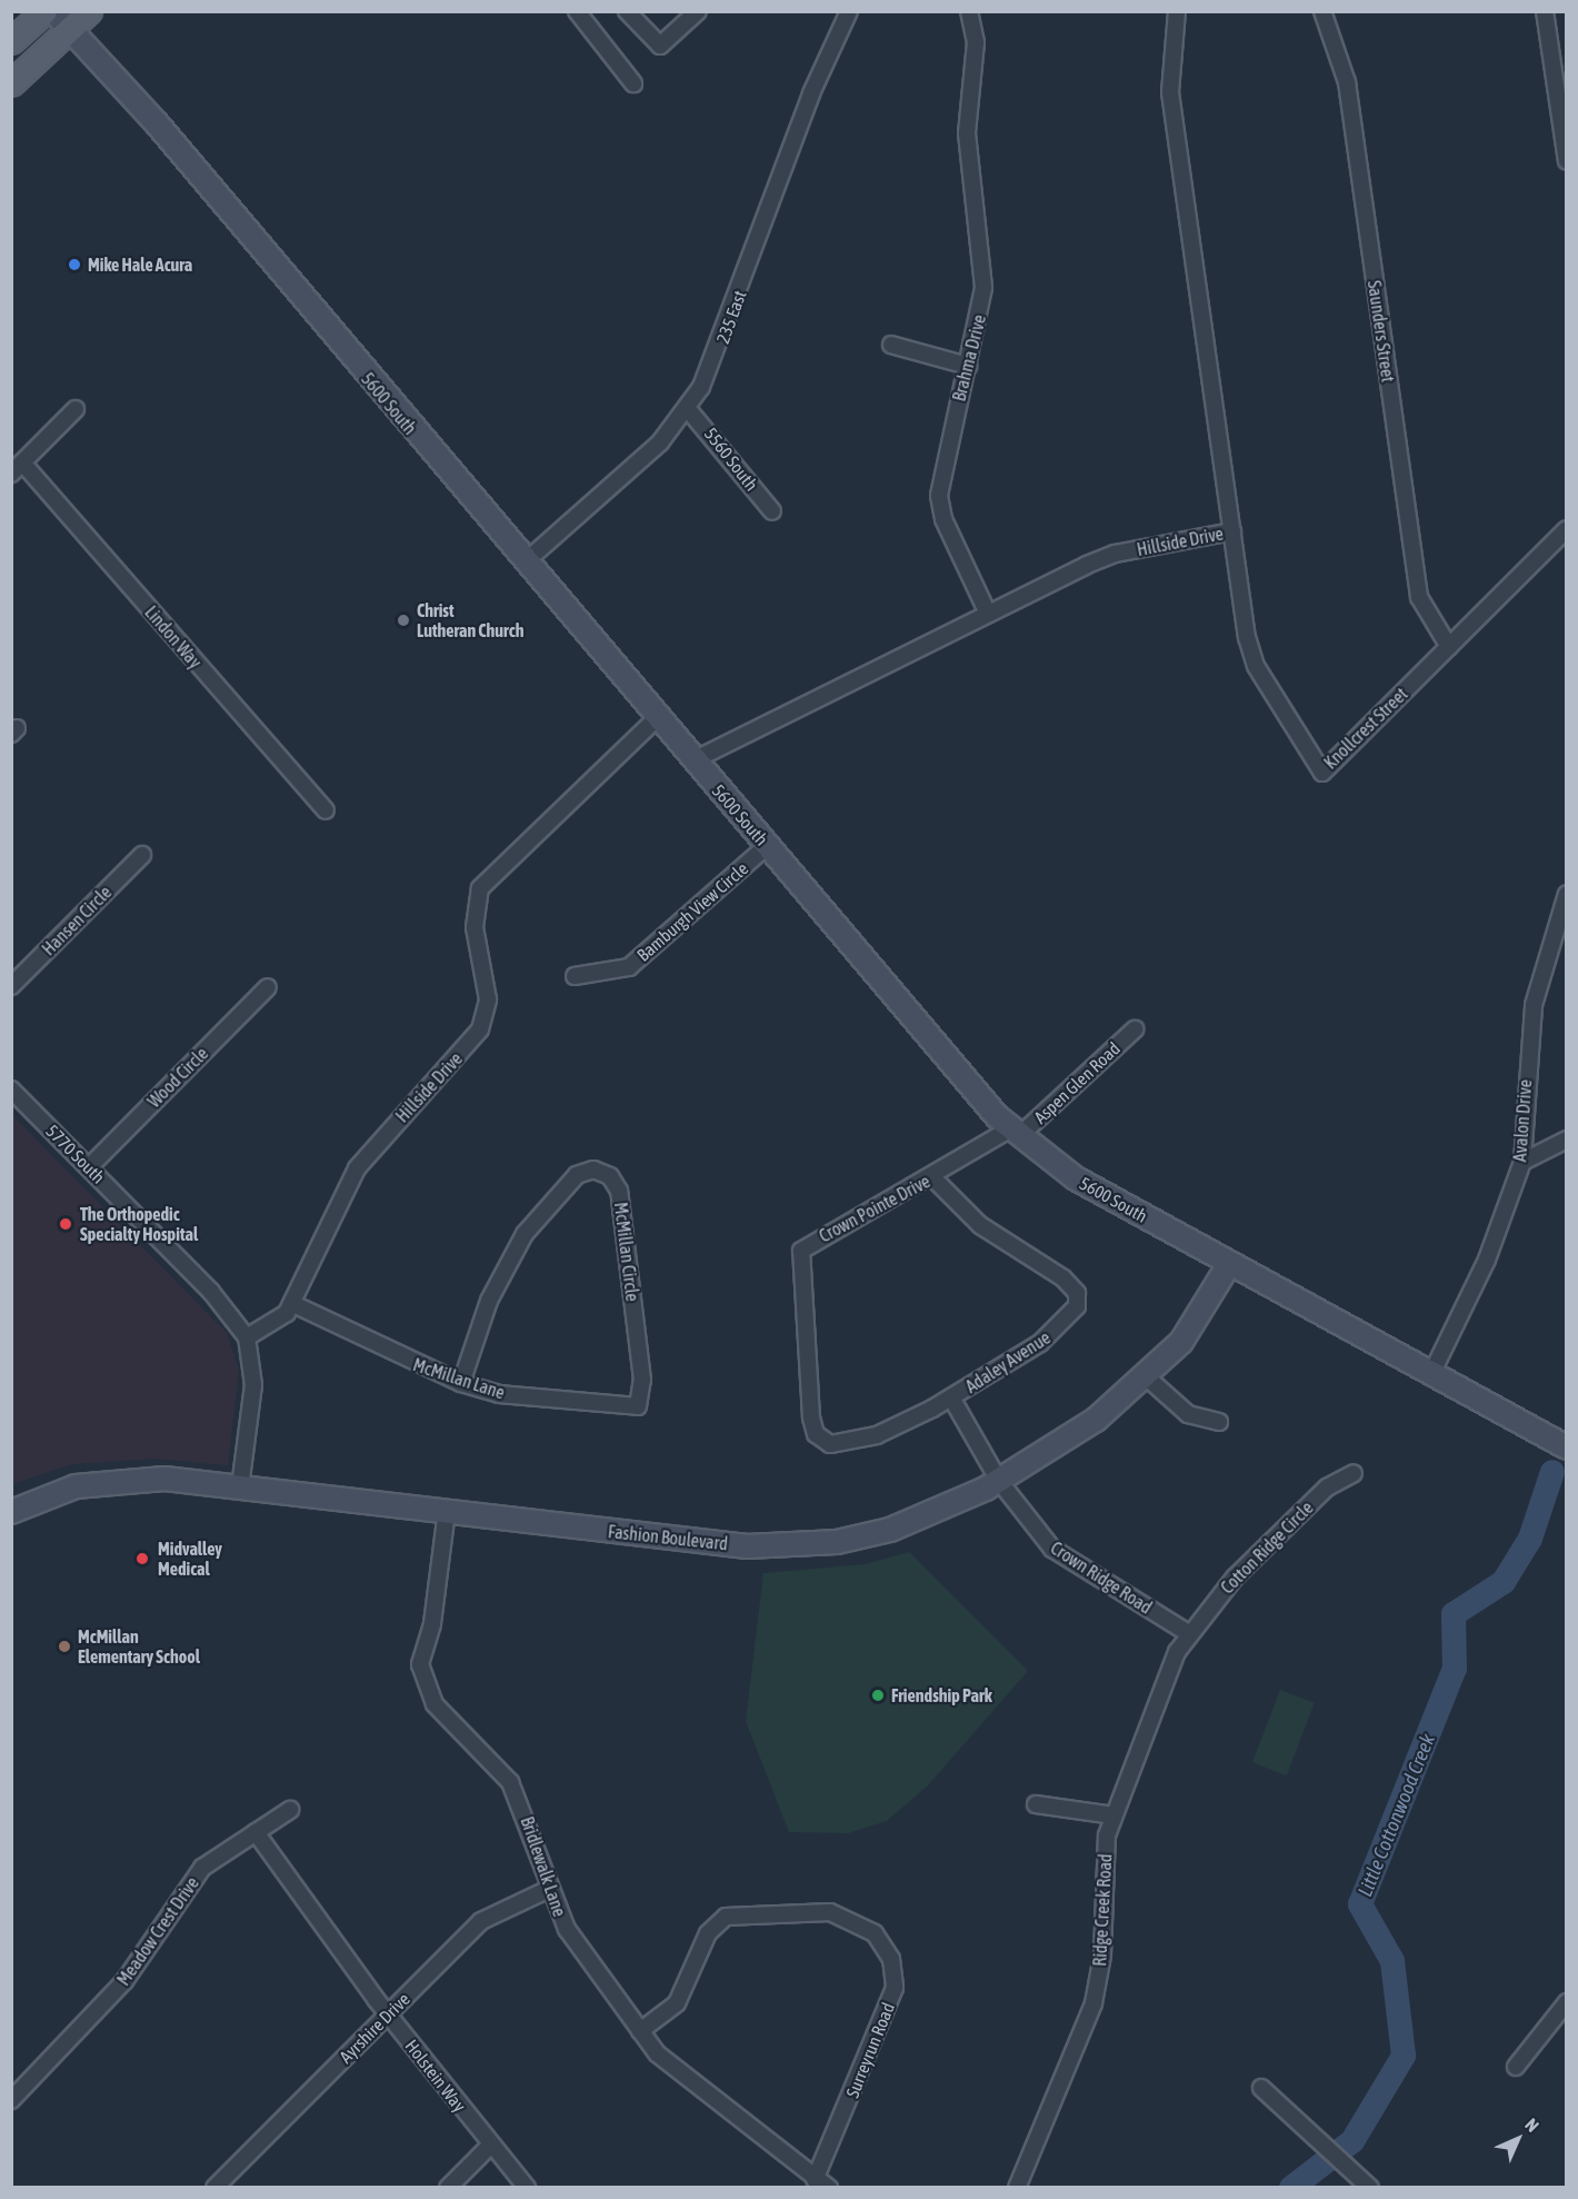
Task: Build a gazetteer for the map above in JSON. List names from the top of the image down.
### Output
{
  "streets": {
    "street": [
      "235 East",
      "Saunders Street",
      "Brahma Drive",
      "5600 South",
      "5560 South",
      "Hillside Drive",
      "Lindon Way",
      "Knollcrest Street",
      "Bamburgh View Circle",
      "Hansen Circle",
      "Wood Circle",
      "Aspen Glen Road",
      "Avalon Drive",
      "5770 South",
      "Crown Pointe Drive",
      "McMillan Circle",
      "Adaley Avenue",
      "McMillan Lane",
      "Fashion Boulevard",
      "Cotton Ridge Circle",
      "Crown Ridge Road",
      "Bridlewalk Lane",
      "Ridge Creek Road",
      "Meadow Crest Drive",
      "Ayrshire Drive",
      "Surreyrun Road",
      "Holstein Way"
    ]
  },
  "crossings": [
    ["235 East", "5600 South"],
    ["235 East", "5560 South"],
    ["Saunders Street", "Knollcrest Street"],
    ["Brahma Drive", "Hillside Drive"],
    ["5600 South", "Hillside Drive"],
    ["5600 South", "Bamburgh View Circle"],
    ["5600 South", "Aspen Glen Road"],
    ["5600 South", "Avalon Drive"],
    ["5600 South", "Crown Pointe Drive"],
    ["5600 South", "Fashion Boulevard"],
    ["Hillside Drive", "Knollcrest Street"],
    ["Hillside Drive", "5770 South"],
    ["Hillside Drive", "McMillan Lane"],
    ["Wood Circle", "5770 South"],
    ["Aspen Glen Road", "Crown Pointe Drive"],
    ["Crown Pointe Drive", "Adaley Avenue"],
    ["McMillan Circle", "McMillan Lane"],
    ["Adaley Avenue", "Crown Ridge Road"],
    ["Fashion Boulevard", "Crown Ridge Road"],
    ["Fashion Boulevard", "Bridlewalk Lane"],
    ["Cotton Ridge Circle", "Crown Ridge Road"],
    ["Cotton Ridge Circle", "Ridge Creek Road"],
    ["Crown Ridge Road", "Ridge Creek Road"],
    ["Bridlewalk Lane", "Ayrshire Drive"],
    ["Bridlewalk Lane", "Surreyrun Road"],
    ["Meadow Crest Drive", "Holstein Way"],
    ["Ayrshire Drive", "Holstein Way"]
  ],
  "water": ["Little Cottonwood Creek"],
  "places": [
    "Mike Hale Acura",
    "Christ Lutheran Church",
    "The Orthopedic Specialty Hospital",
    "Midvalley Medical",
    "McMillan Elementary School",
    "Friendship Park"
  ],
  "north": "top right"
}
